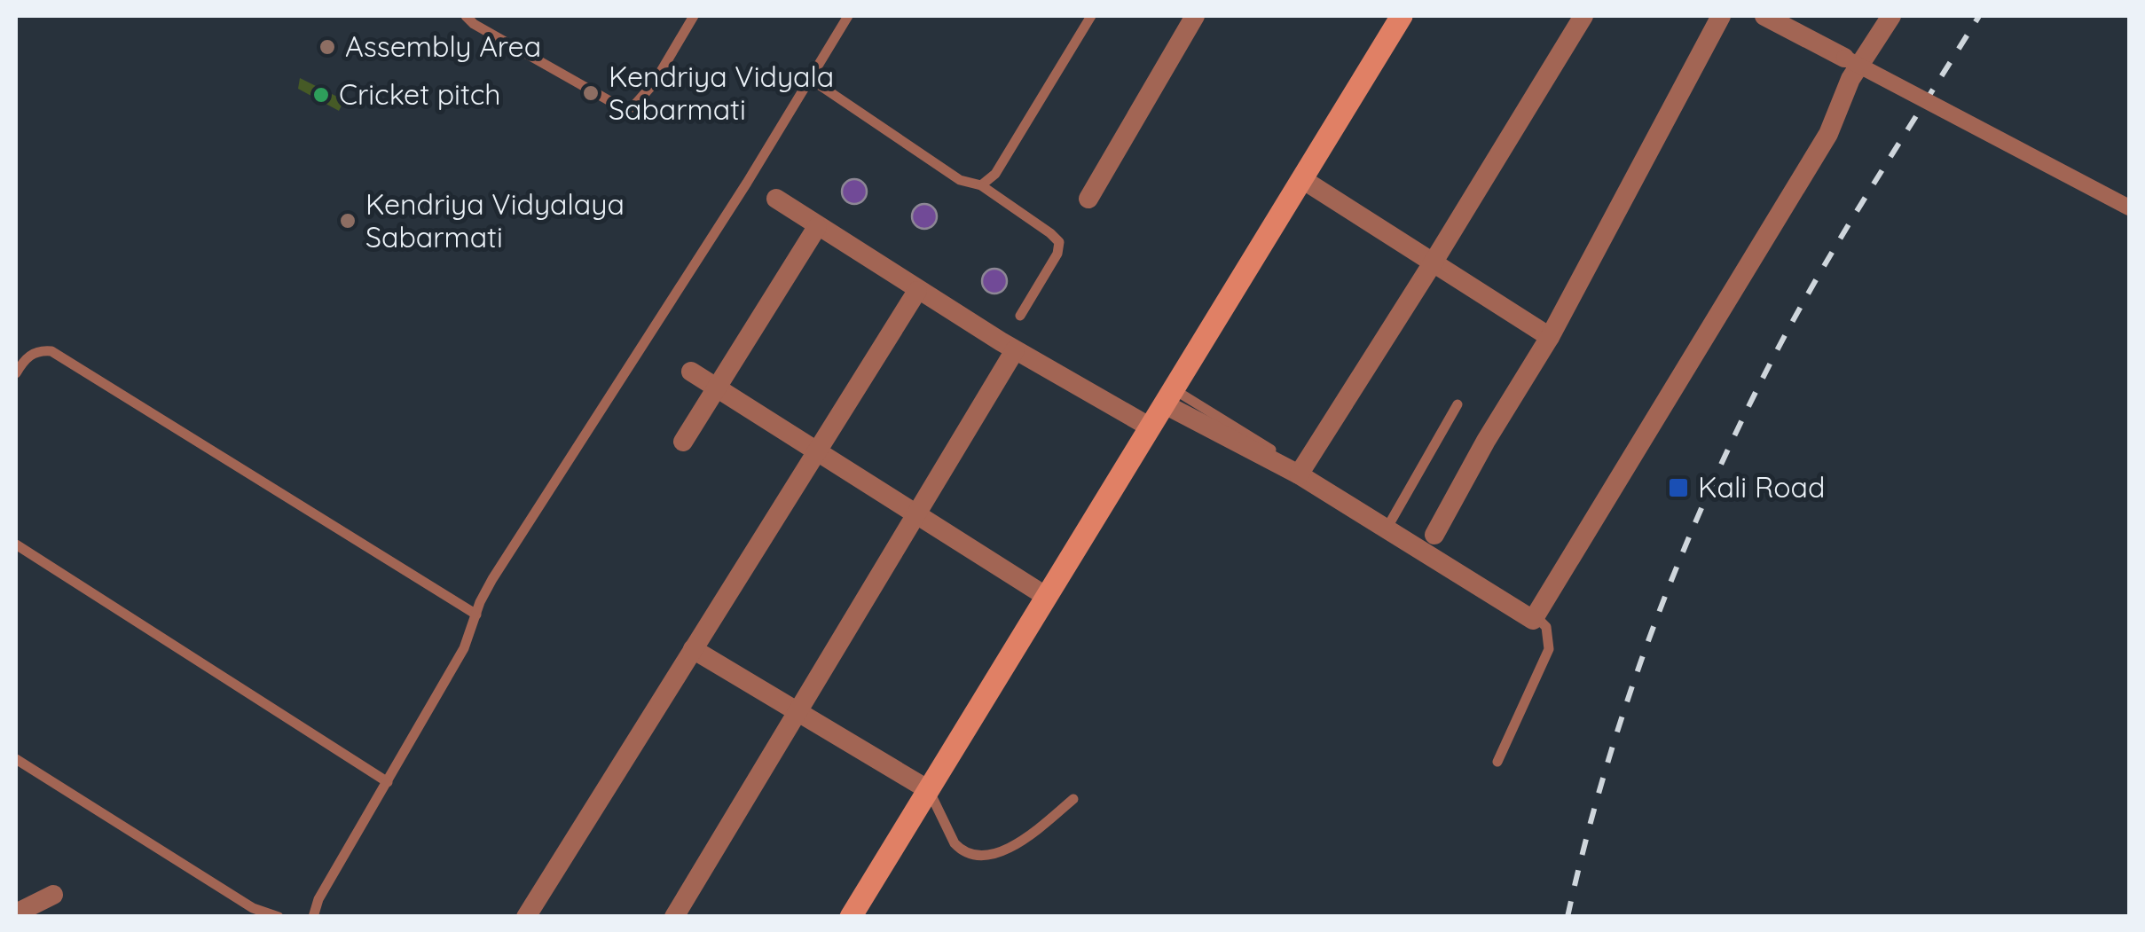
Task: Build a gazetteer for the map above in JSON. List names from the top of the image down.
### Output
{
  "places": {
    "other": [
      "Assembly Area",
      "Kendriya Vidyala Sabarmati",
      "Cricket pitch",
      "Kendriya Vidyalaya Sabarmati"
    ],
    "transit": ["Kali Road"]
  }
}
